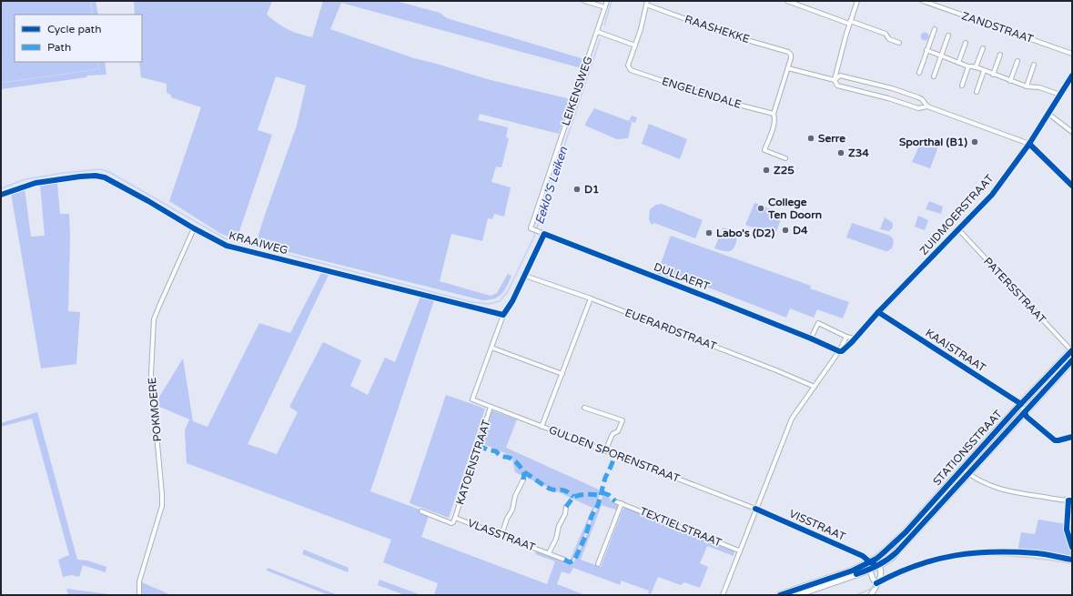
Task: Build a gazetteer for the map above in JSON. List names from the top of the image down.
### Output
{
  "streets": {
    "main road": ["STATIONSSTRAAT"],
    "street": [
      "ZANDSTRAAT",
      "RAASHEKKE",
      "LEIKENSWEG",
      "ENGELENDALE",
      "ZUIDMOERSTRAAT",
      "KRAAIWEG",
      "DULLAERT",
      "PATERSSTRAAT",
      "EUERARDSTRAAT",
      "KAAISTRAAT",
      "POKMOERE",
      "GULDEN SPORENSTRAAT",
      "KATOENSTRAAT",
      "VISSTRAAT",
      "TEXTIELSTRAAT",
      "VLASSTRAAT"
    ]
  },
  "crossings": [
    ["LEIKENSWEG", "DULLAERT"],
    ["ZUIDMOERSTRAAT", "PATERSSTRAAT"],
    ["ZUIDMOERSTRAAT", "KAAISTRAAT"],
    ["KRAAIWEG", "POKMOERE"],
    ["PATERSSTRAAT", "STATIONSSTRAAT"],
    ["KAAISTRAAT", "STATIONSSTRAAT"],
    ["STATIONSSTRAAT", "VISSTRAAT"],
    ["GULDEN SPORENSTRAAT", "KATOENSTRAAT"],
    ["GULDEN SPORENSTRAAT", "VISSTRAAT"],
    ["KATOENSTRAAT", "VLASSTRAAT"]
  ],
  "water": ["Eeklo'S Leiken"],
  "places": [
    "Serre",
    "Sporthal (B1)",
    "Z34",
    "Z25",
    "D1",
    "College Ten Doorn",
    "D4",
    "Labo's (D2)"
  ],
  "legend": ["Cycle path", "Path"]
}
